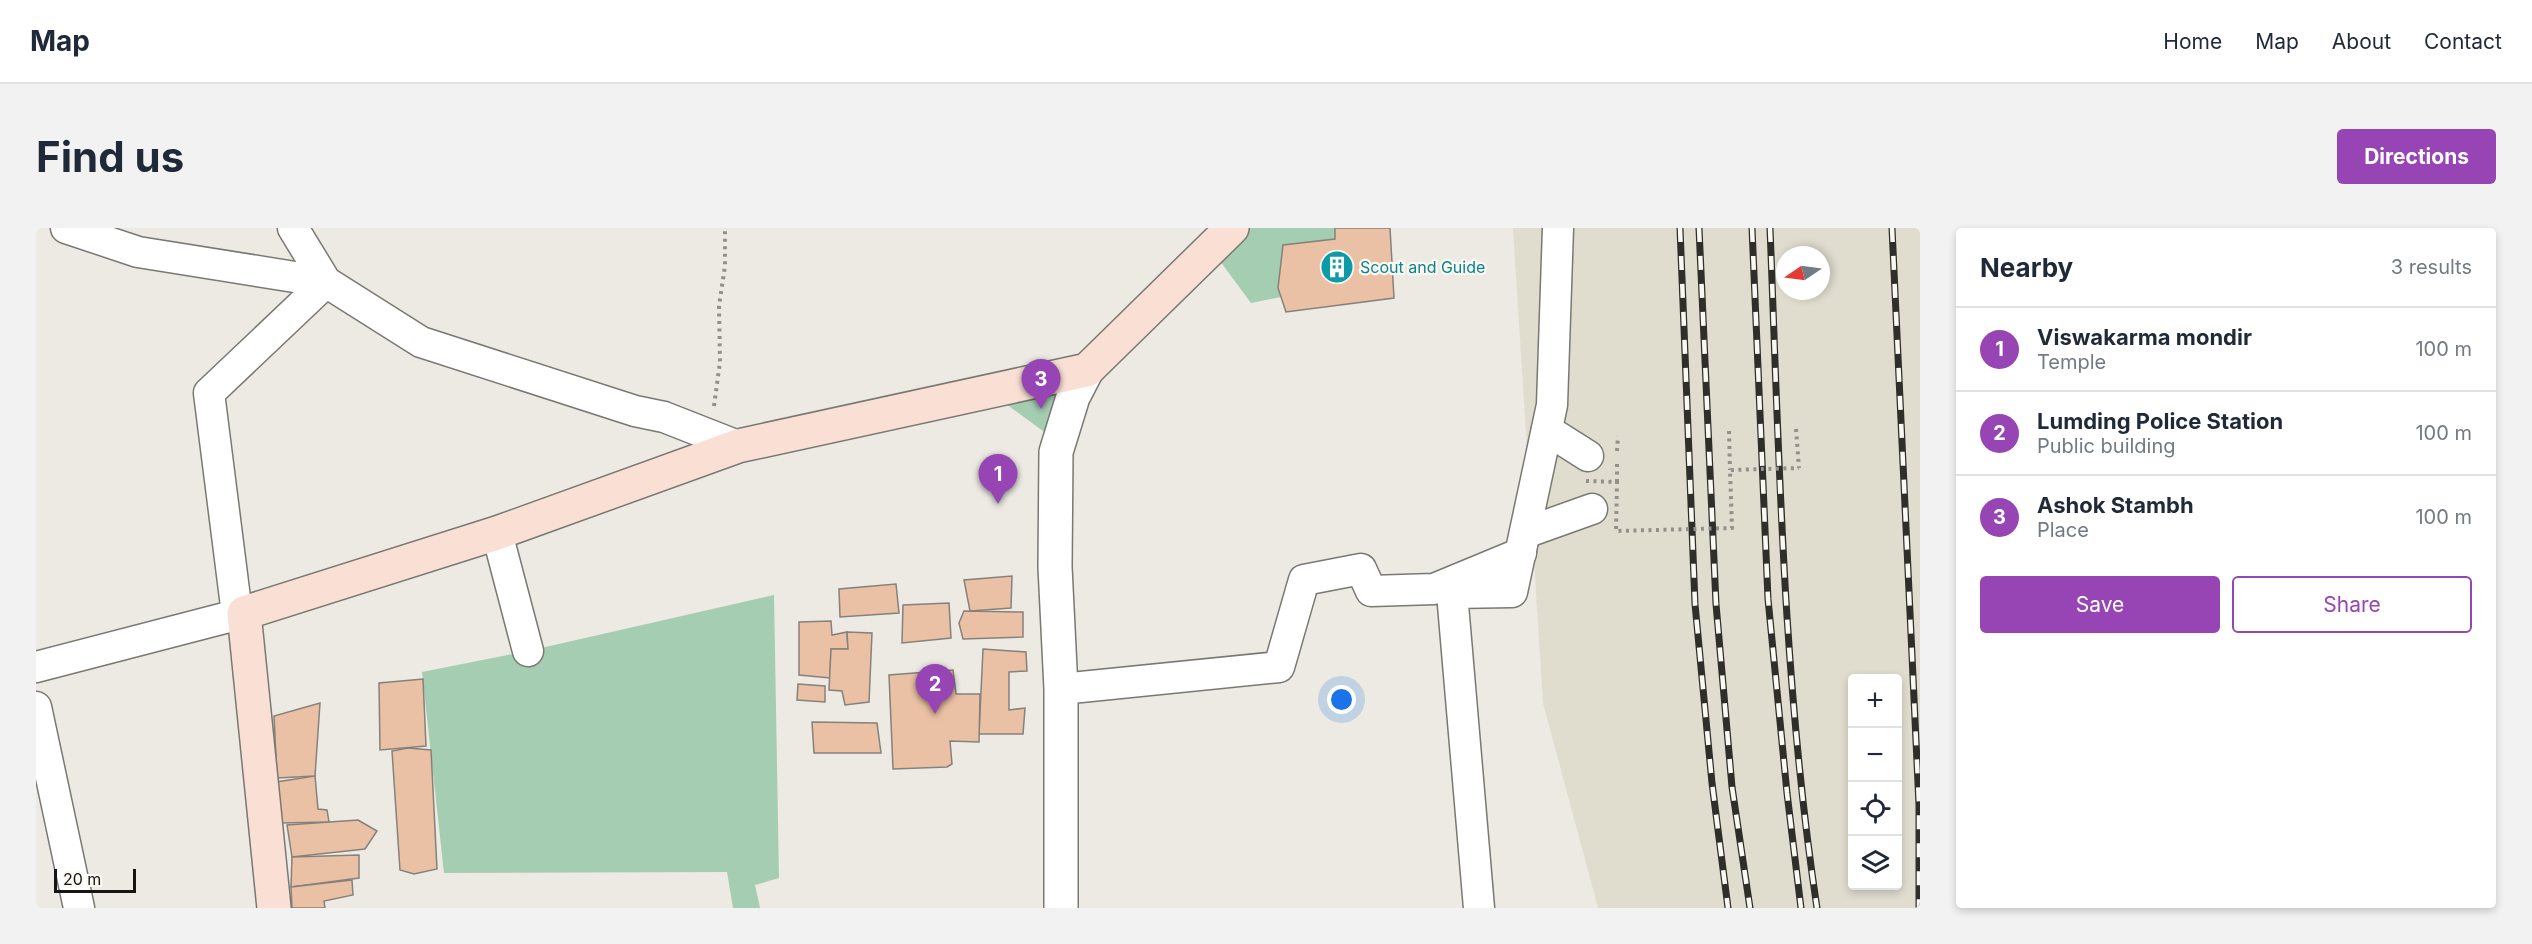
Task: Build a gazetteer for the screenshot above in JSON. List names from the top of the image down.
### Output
{
  "places": {
    "building": ["Scout and Guide"]
  },
  "scale_bar": "20 m",
  "north": "left",
  "page": {
    "header": "Map",
    "nav": [
      "Home",
      "Map",
      "About",
      "Contact"
    ],
    "buttons": [
      "Directions",
      ["Save", "Share"]
    ],
    "title": "Find us",
    "heading": ["Nearby", "3 results"],
    "list": [
      {
        "mark": "1",
        "name": "Viswakarma mondir",
        "note": "Temple",
        "value": "100 m"
      },
      {
        "mark": "2",
        "name": "Lumding Police Station",
        "note": "Public building",
        "value": "100 m"
      },
      {
        "mark": "3",
        "name": "Ashok Stambh",
        "note": "Place",
        "value": "100 m"
      }
    ],
    "pins": ["3", "1", "2"],
    "map_buttons": ["+", "−"],
    "scale": "20 m"
  }
}
